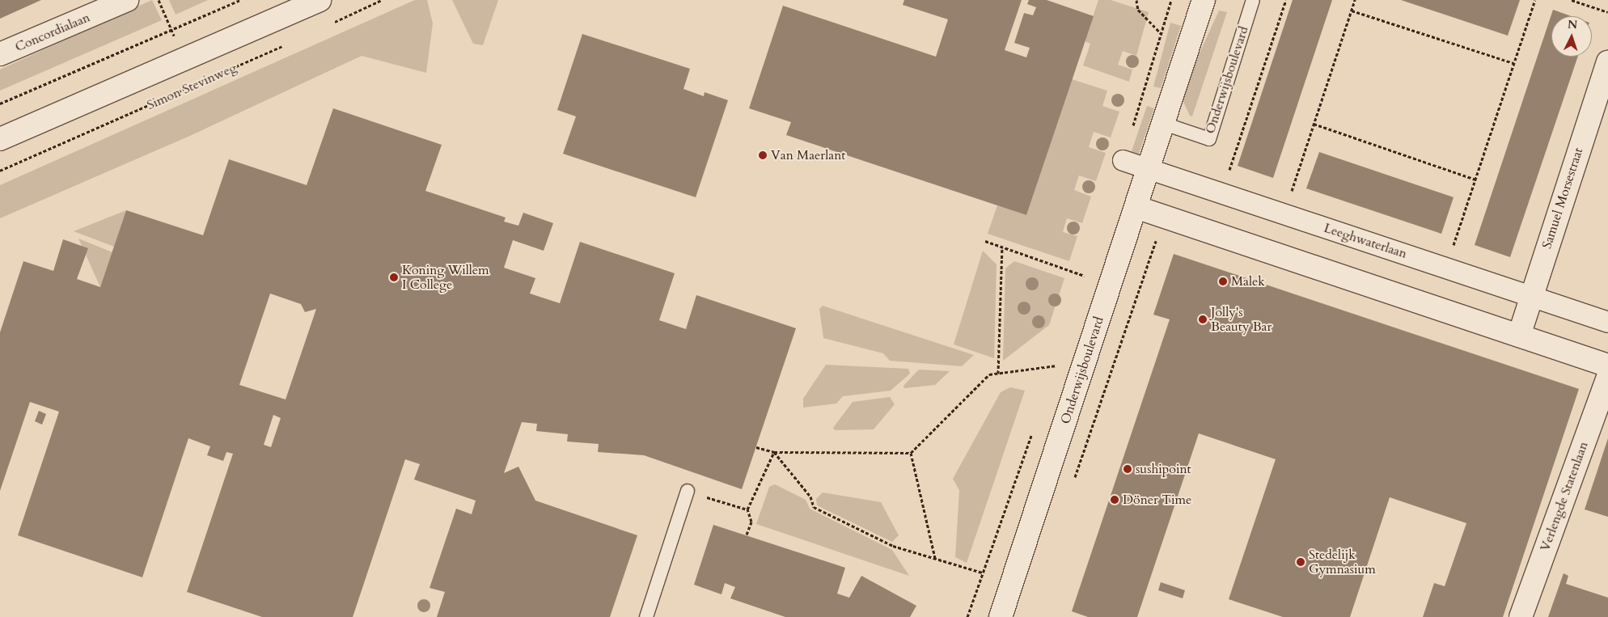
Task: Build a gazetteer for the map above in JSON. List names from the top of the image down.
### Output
{
  "streets": {
    "street": [
      "Concordialaan",
      "Onderwijsboulevard",
      "Simon Stevinweg",
      "Samuel Morsestraat",
      "Leeghwaterlaan",
      "Verlengde Statenlaan"
    ]
  },
  "crossings": [
    ["Onderwijsboulevard", "Leeghwaterlaan"],
    ["Samuel Morsestraat", "Leeghwaterlaan"]
  ],
  "places": [
    "Van Maerlant",
    "Koning Willem I College",
    "Malek",
    "Jolly's Beauty Bar",
    "sushipoint",
    "Döner Time",
    "Stedelijk Gymnasium"
  ],
  "north": "top"
}
